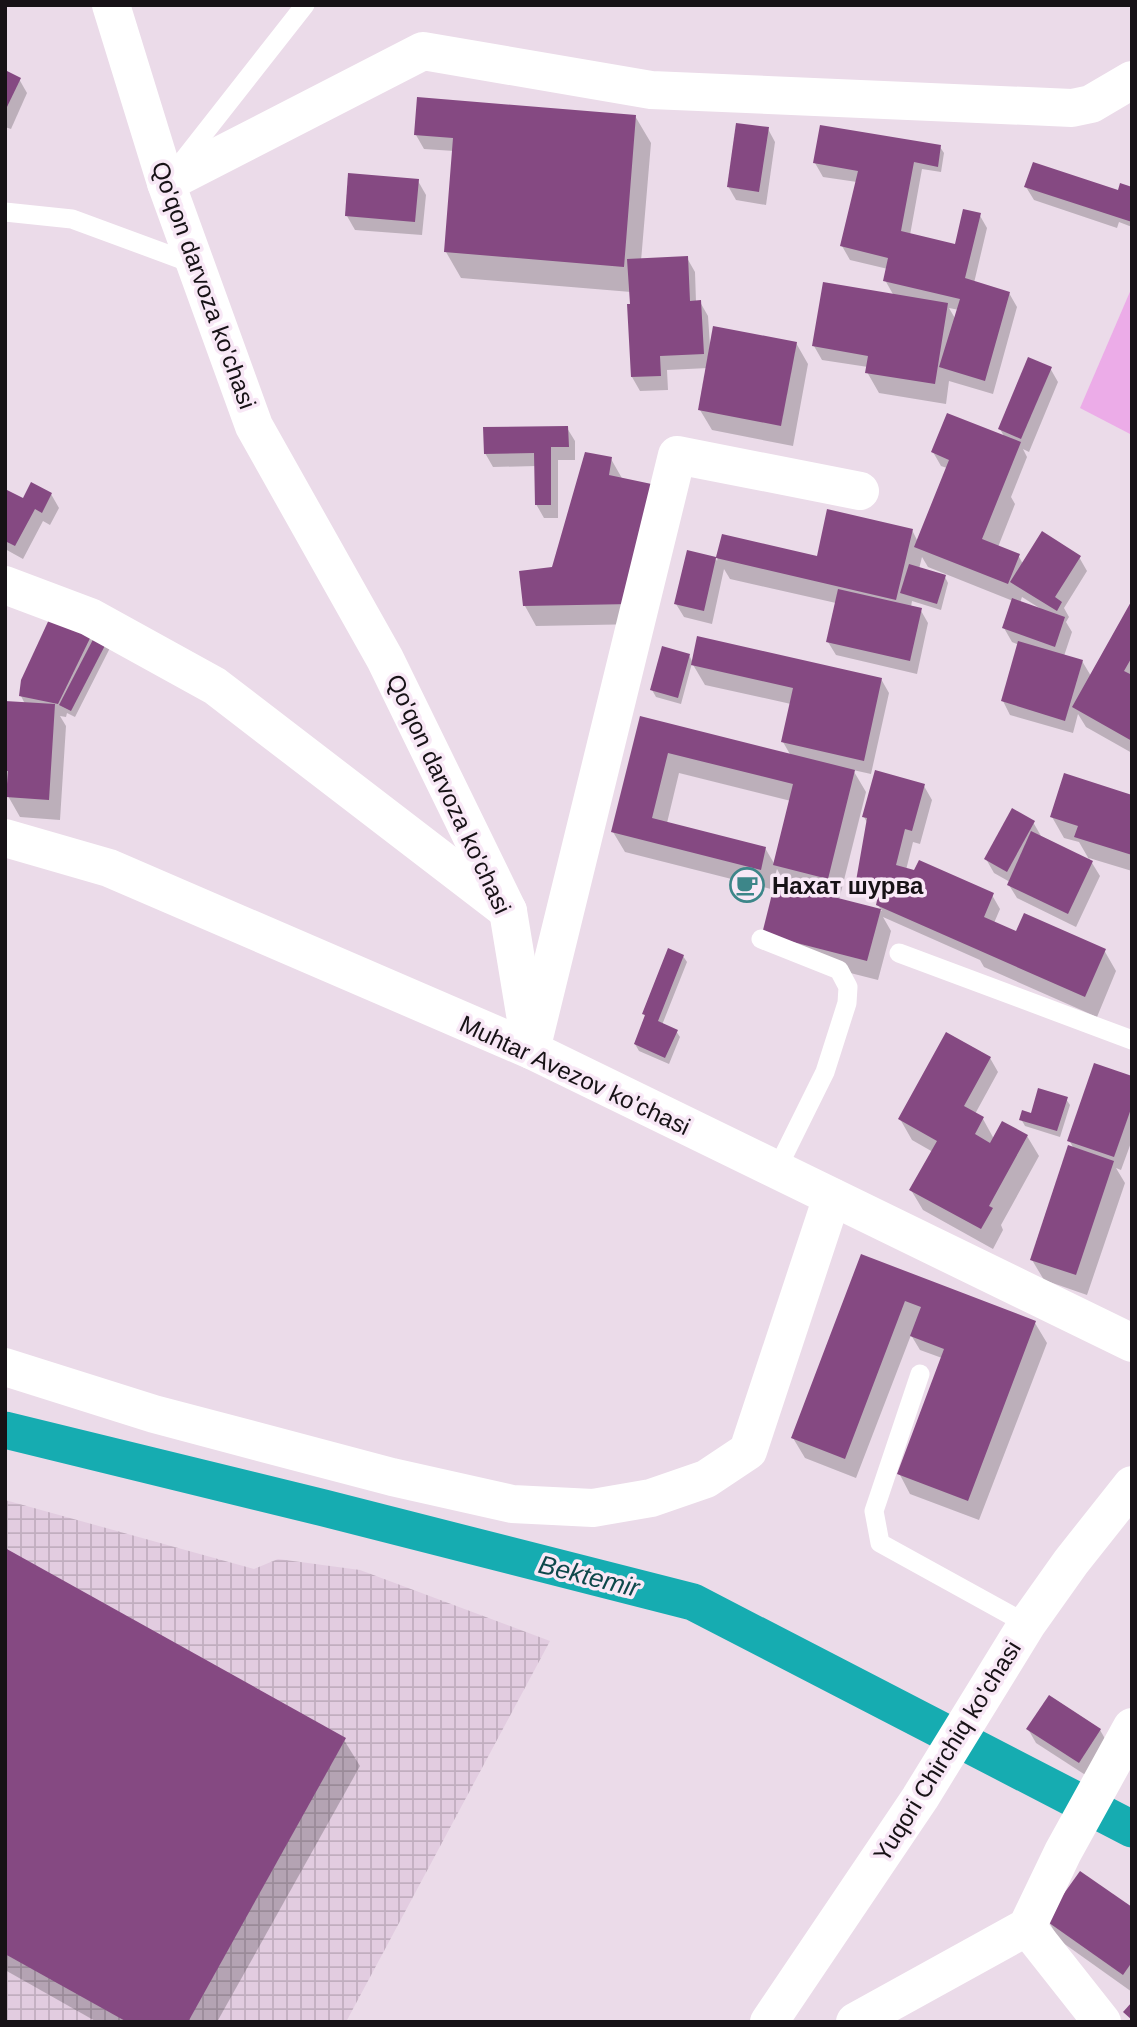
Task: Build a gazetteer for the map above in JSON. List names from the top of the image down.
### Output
{
  "streets": {
    "street": ["Qo'qon darvoza ko'chasi", "Muhtar Avezov ko'chasi", "Yuqori Chirchiq ko'chasi"]
  },
  "crossings": [
    ["Qo'qon darvoza ko'chasi", "Muhtar Avezov ko'chasi"]
  ],
  "water": ["Bektemir"],
  "places": {
    "cafe": ["Нахат шурва"]
  }
}
